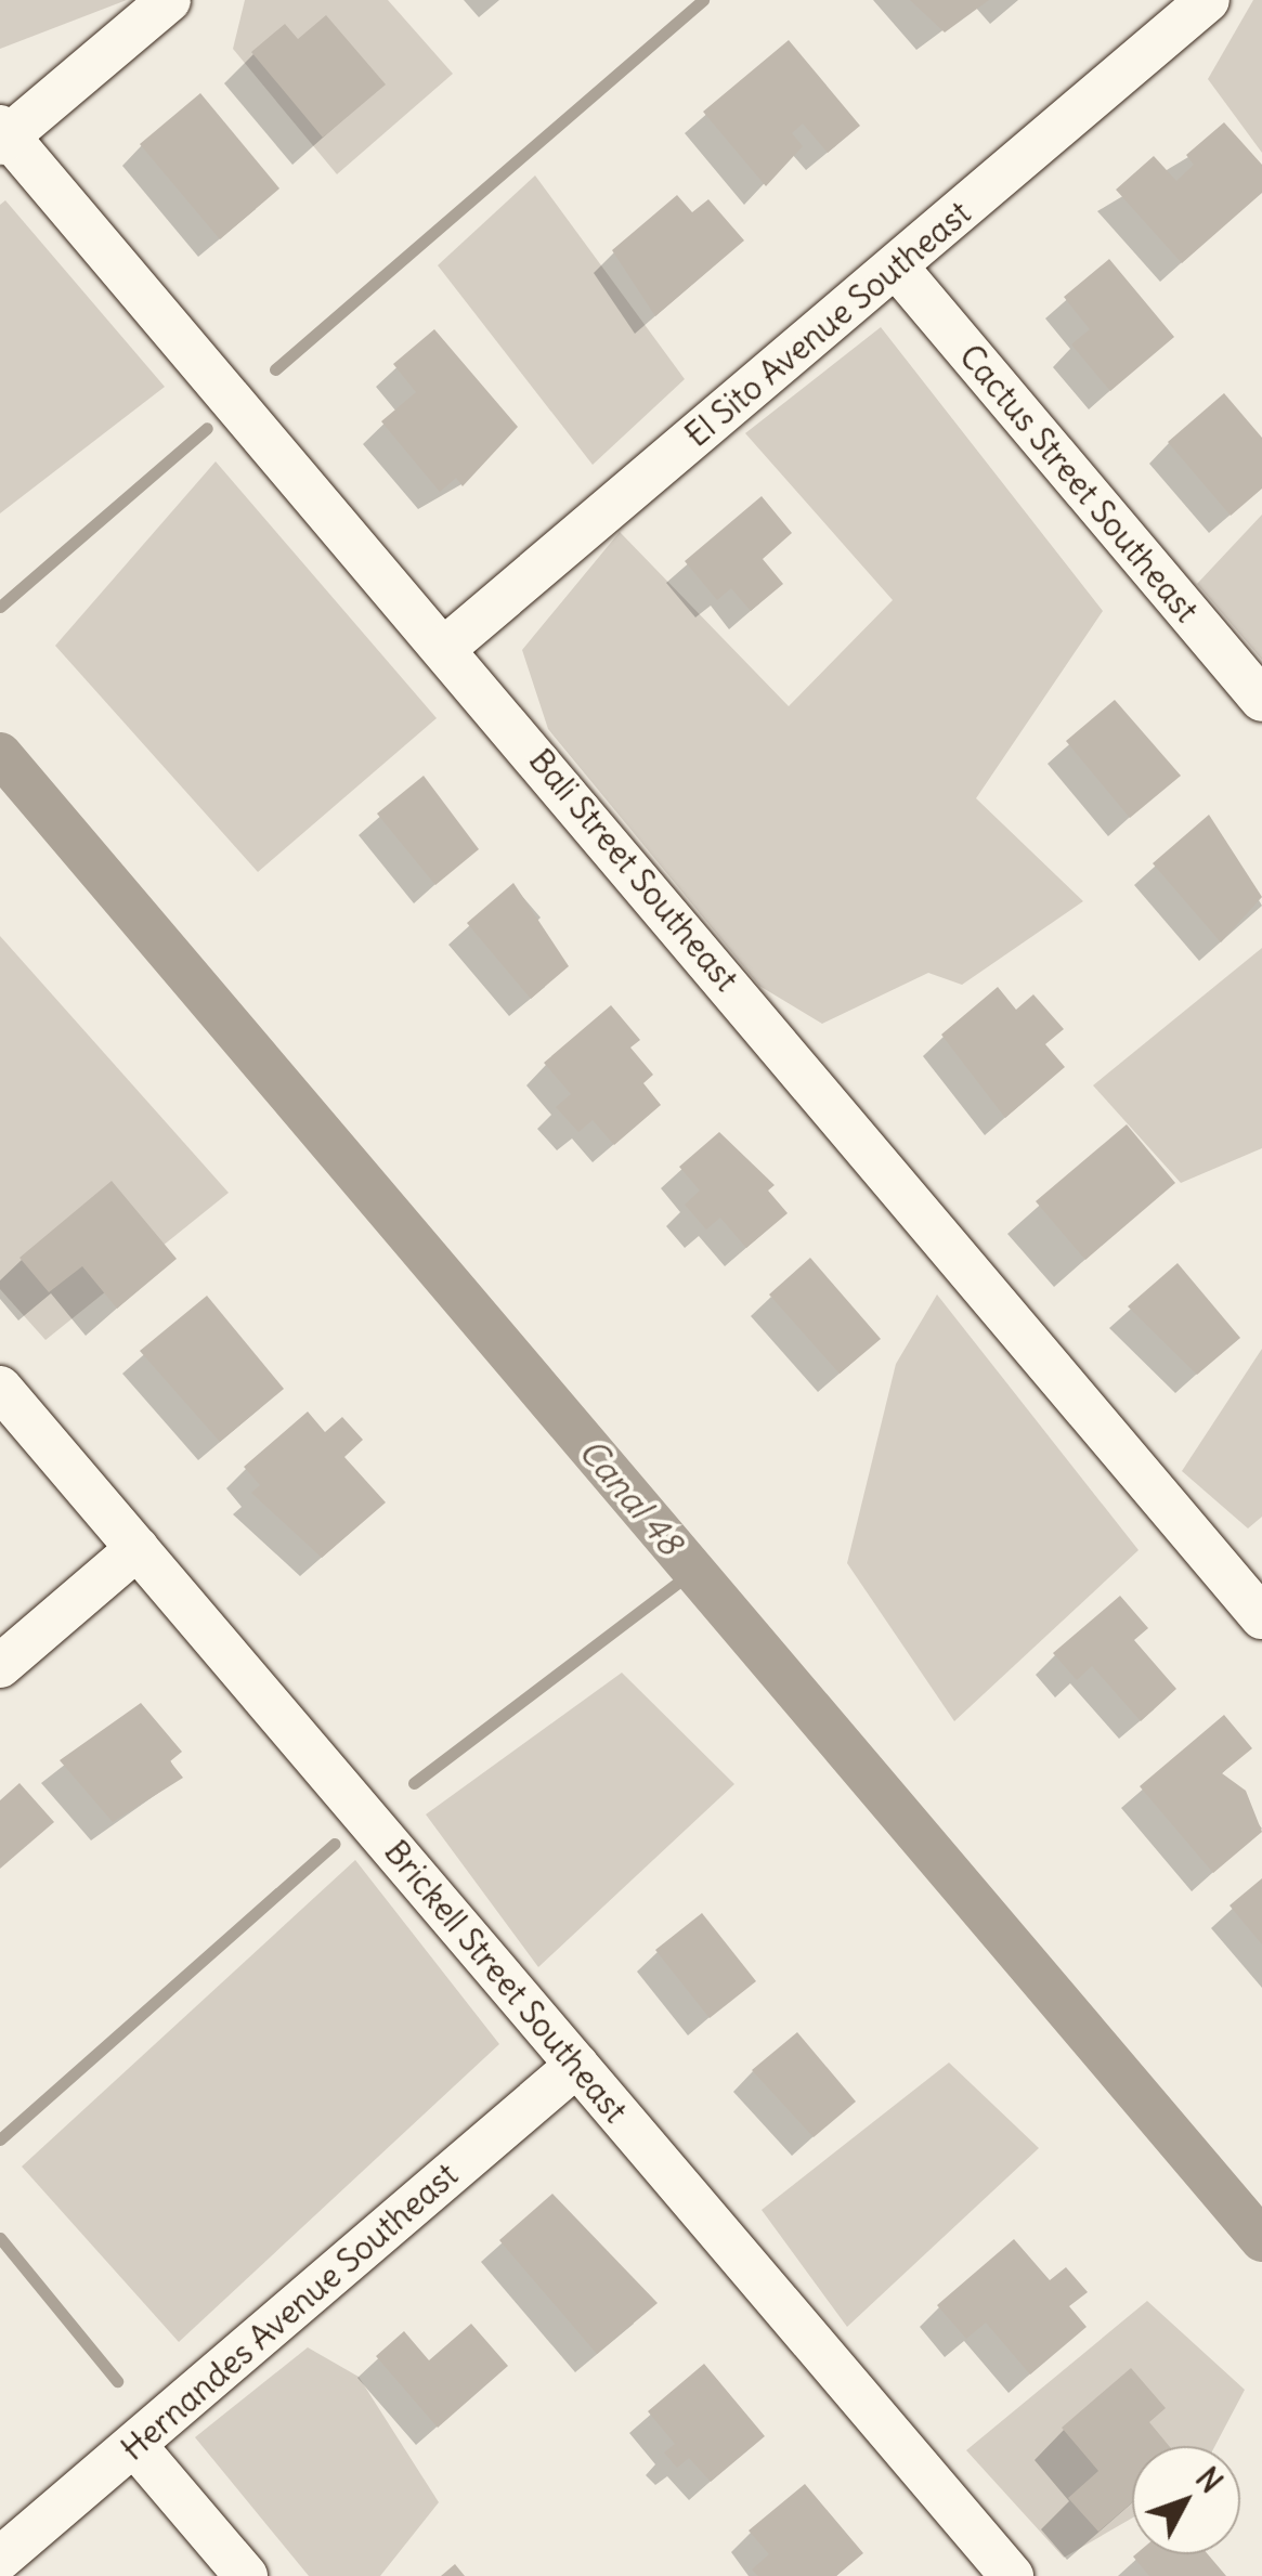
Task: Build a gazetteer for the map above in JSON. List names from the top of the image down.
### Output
{
  "streets": {
    "street": [
      "El Sito Avenue Southeast",
      "Cactus Street Southeast",
      "Bali Street Southeast",
      "Brickell Street Southeast",
      "Hernandes Avenue Southeast"
    ]
  },
  "crossings": [
    ["El Sito Avenue Southeast", "Cactus Street Southeast"],
    ["El Sito Avenue Southeast", "Bali Street Southeast"],
    ["Brickell Street Southeast", "Hernandes Avenue Southeast"]
  ],
  "water": ["Canal 48"],
  "north": "top right"
}
